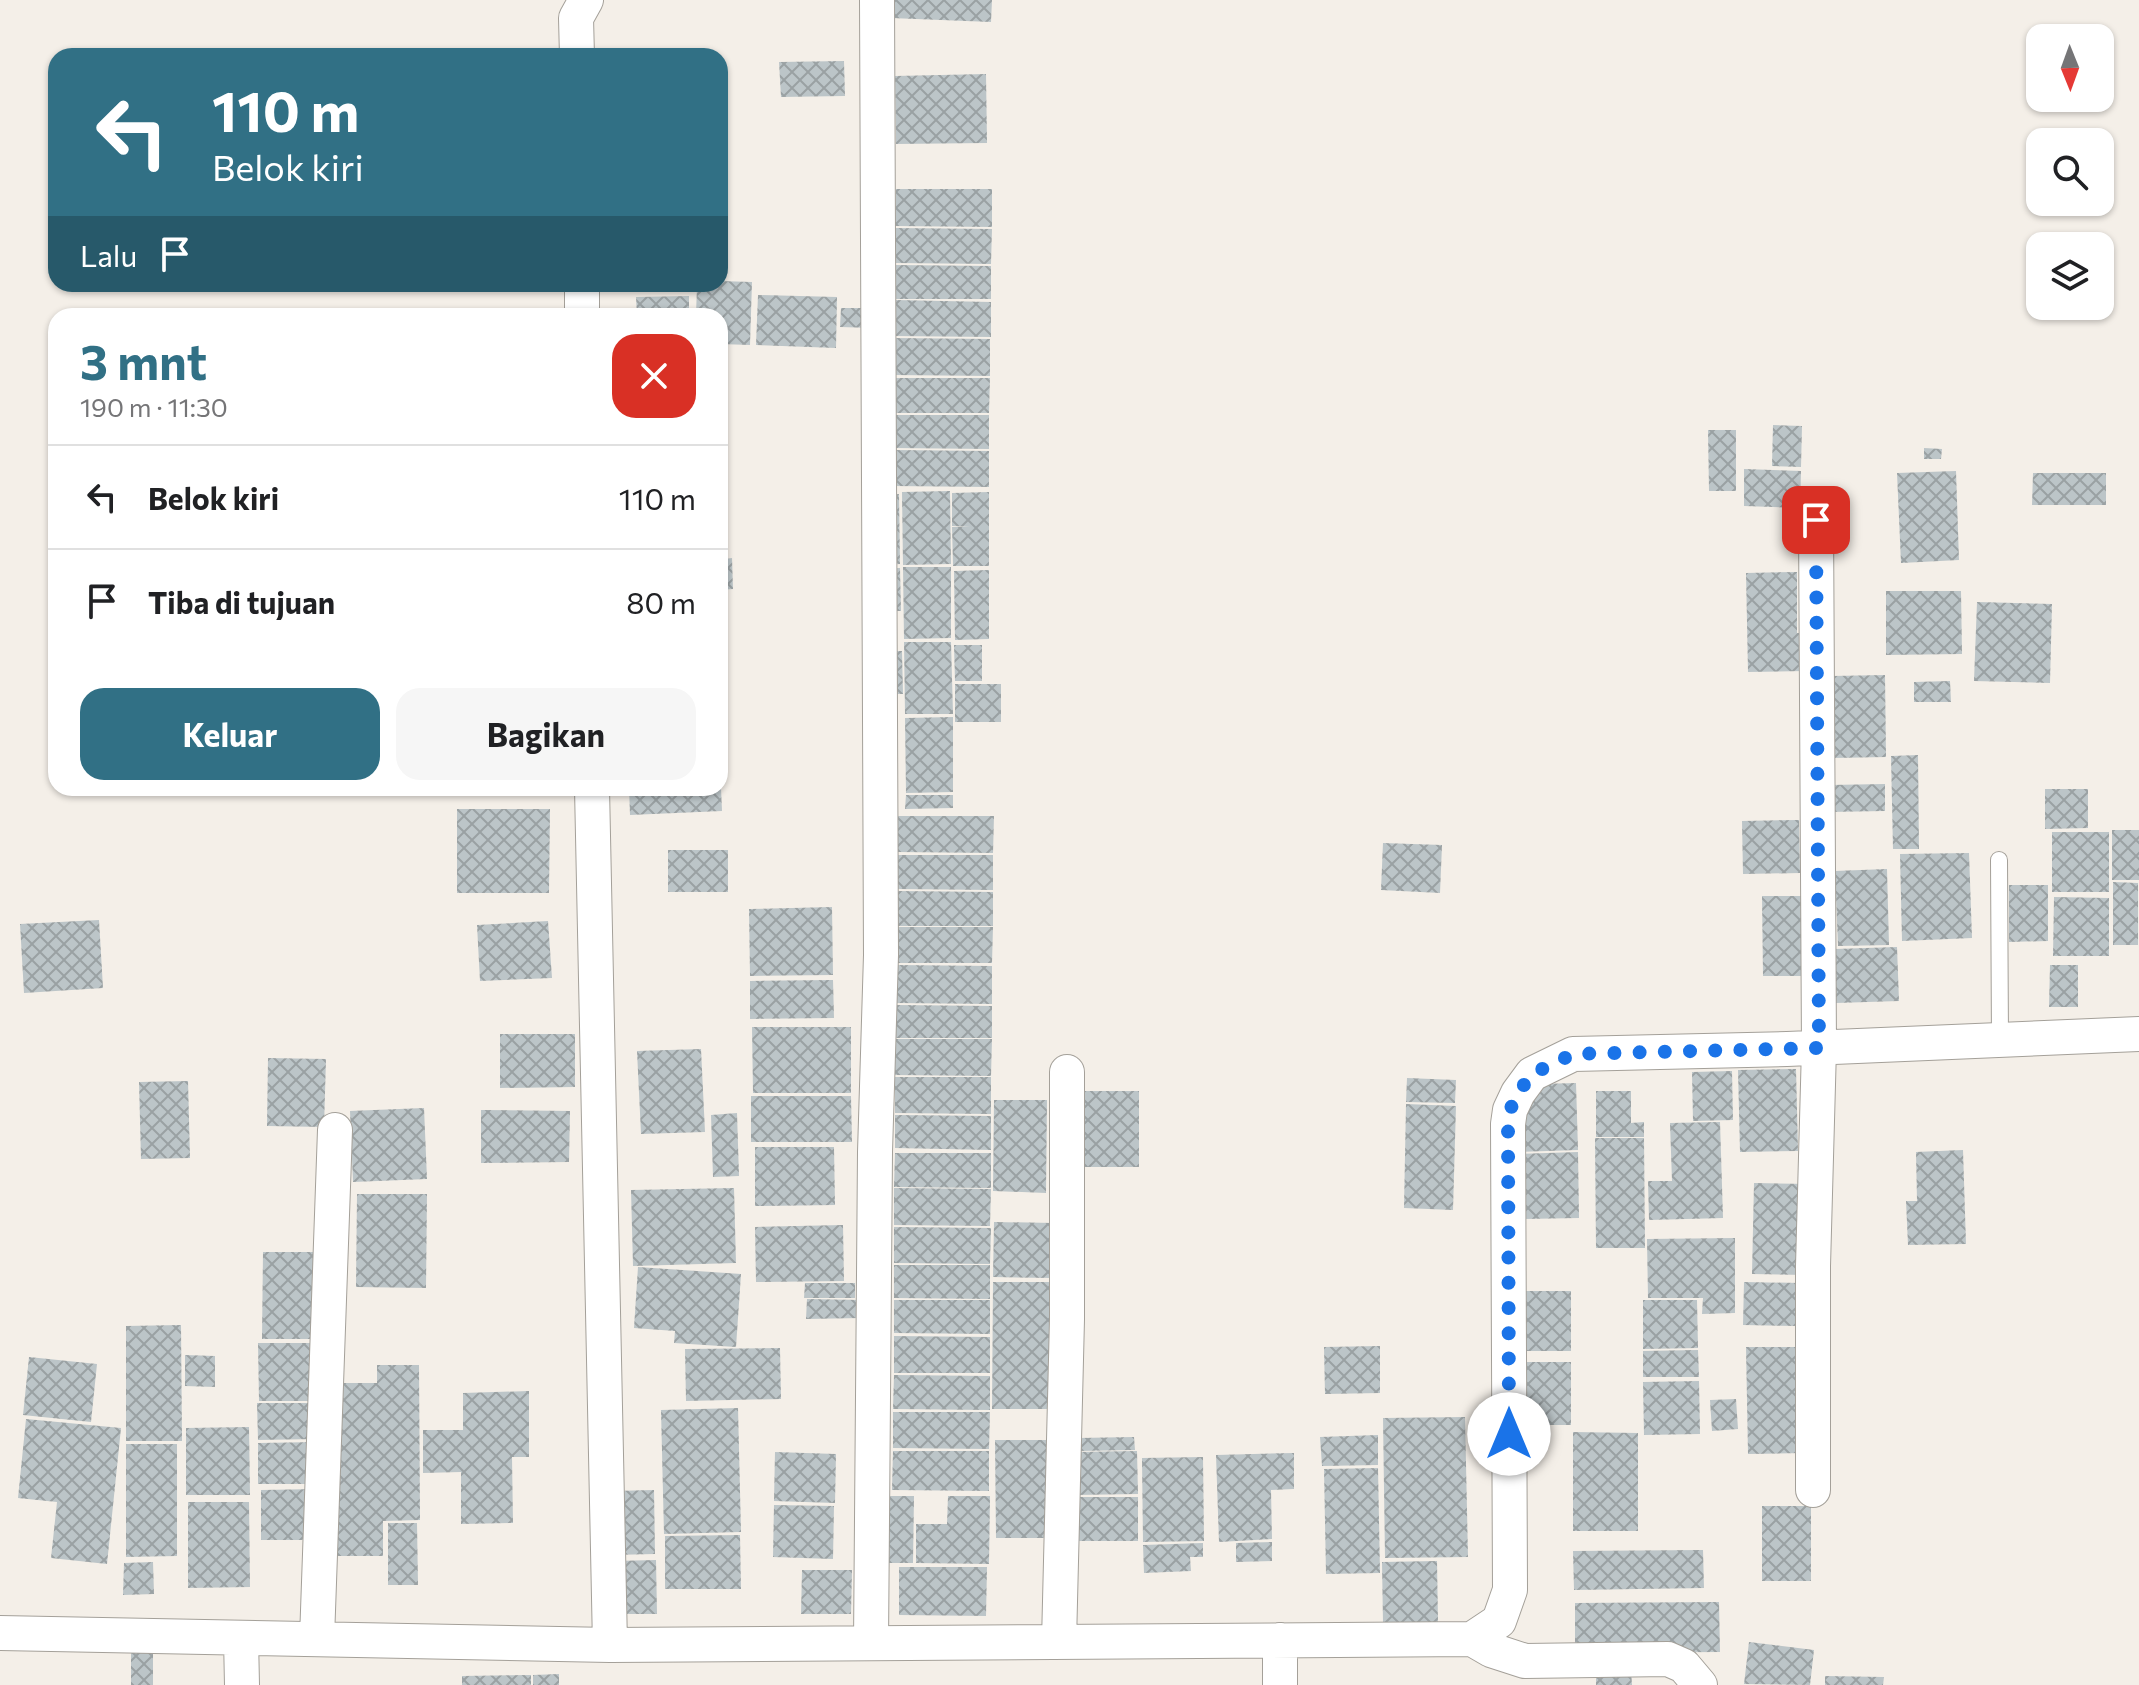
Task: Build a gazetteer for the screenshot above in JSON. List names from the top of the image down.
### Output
{
  "north": "bottom",
  "page": {
    "turn": ["110 m", "Belok kiri"],
    "then": "Lalu",
    "heading": ["3 mnt", "190 m · 11:30"],
    "list": [
      {
        "name": "Belok kiri",
        "value": "110 m"
      },
      {
        "name": "Tiba di tujuan",
        "value": "80 m"
      }
    ],
    "buttons": ["Keluar", "Bagikan"]
  }
}
